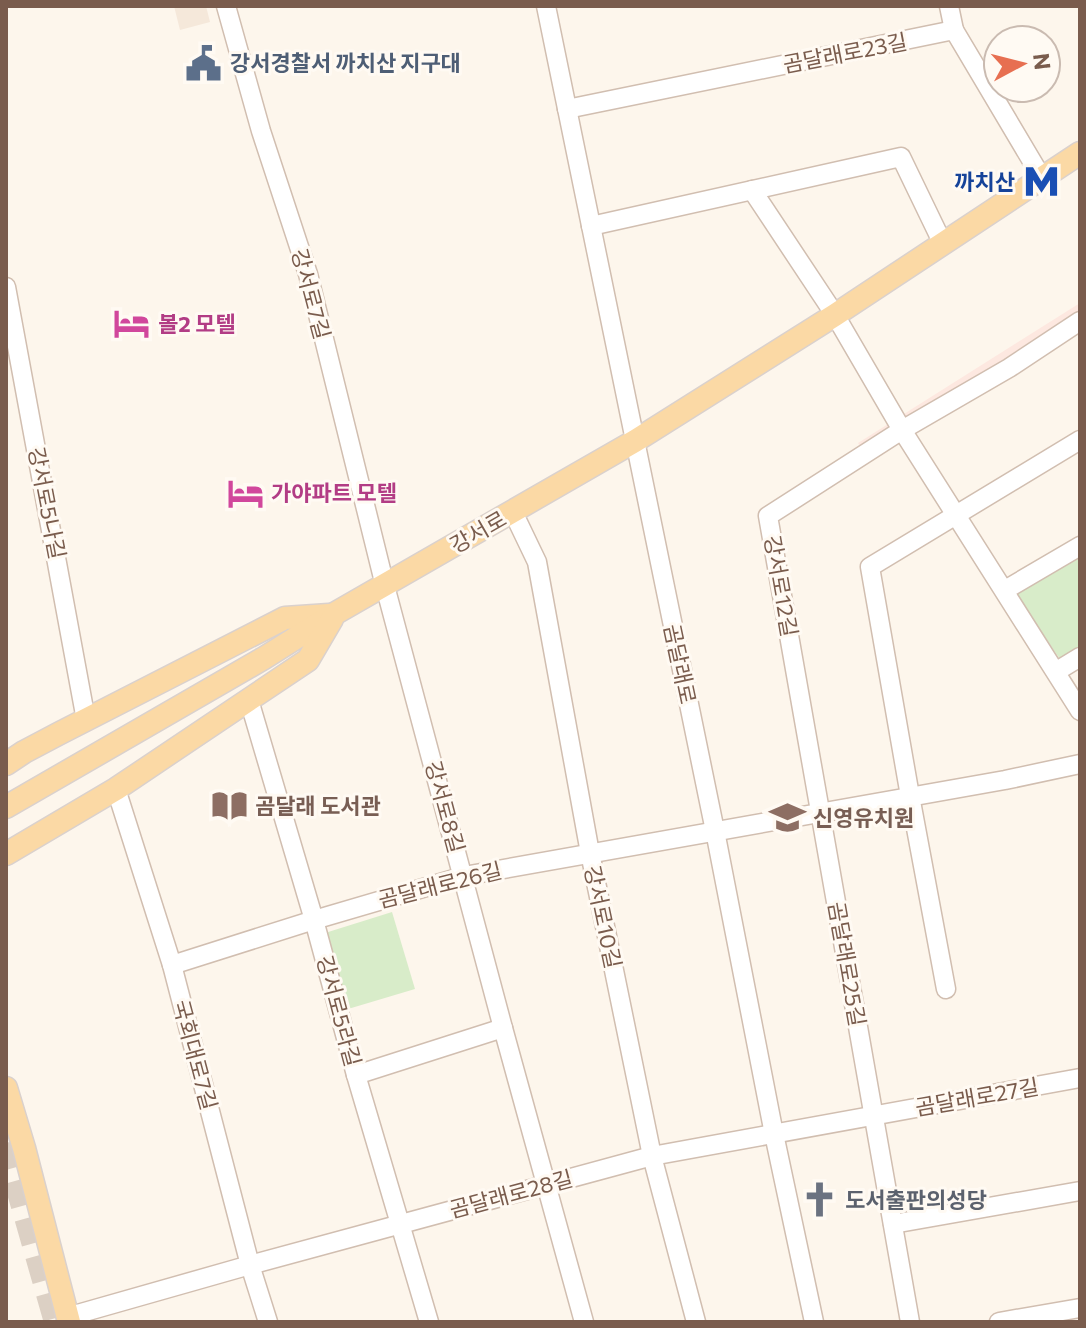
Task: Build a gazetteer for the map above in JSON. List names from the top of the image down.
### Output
{
  "streets": {
    "main road": ["강서로"],
    "street": [
      "곰달래로23길",
      "강서로7길",
      "강서로5나길",
      "강서로12길",
      "곰달래로",
      "강서로8길",
      "곰달래로26길",
      "강서로10길",
      "곰달래로25길",
      "강서로5라길",
      "국회대로7길",
      "곰달래로27길",
      "곰달래로28길"
    ]
  },
  "crossings": [
    ["곰달래로23길", "곰달래로"],
    ["강서로7길", "강서로"],
    ["강서로7길", "강서로8길"],
    ["강서로", "곰달래로"],
    ["강서로", "강서로8길"],
    ["강서로", "강서로10길"],
    ["강서로12길", "곰달래로25길"],
    ["곰달래로", "곰달래로26길"],
    ["곰달래로", "곰달래로27길"],
    ["곰달래로", "곰달래로28길"],
    ["강서로8길", "곰달래로26길"],
    ["강서로8길", "곰달래로28길"],
    ["곰달래로26길", "강서로10길"],
    ["곰달래로26길", "강서로5라길"],
    ["곰달래로26길", "국회대로7길"],
    ["강서로10길", "곰달래로28길"],
    ["곰달래로25길", "곰달래로27길"],
    ["강서로5라길", "곰달래로28길"],
    ["국회대로7길", "곰달래로28길"],
    ["곰달래로27길", "곰달래로28길"]
  ],
  "places": {
    "public building": ["강서경찰서 까치산 지구대"],
    "metro station": ["까치산"],
    "hotel": ["볼2 모텔", "가야파트 모텔"],
    "library": ["곰달래 도서관"],
    "school or university": ["신영유치원"],
    "church": ["도서출판의성당"]
  },
  "north": "right"
}
